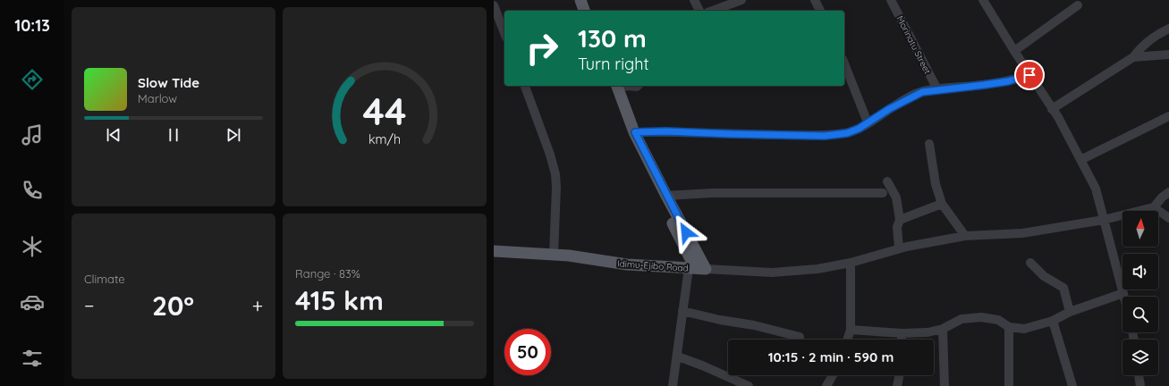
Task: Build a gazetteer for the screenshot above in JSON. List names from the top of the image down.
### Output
{
  "streets": {
    "main road": ["Idimu-Ejibo Road"],
    "street": ["Morinatu Street"]
  },
  "north": "top",
  "page": {
    "tabs": "10:13",
    "turn": ["130 m", "Turn right"],
    "song": ["Slow Tide", "Marlow"],
    "tile": [
      "Climate",
      ["Range · 83%", "415 km"]
    ],
    "heat": ["−", "20°", "+"],
    "limit": "50",
    "trip": "10:15 · 2 min · 590 m",
    "gauge": ["44", "km/h"]
  }
}
